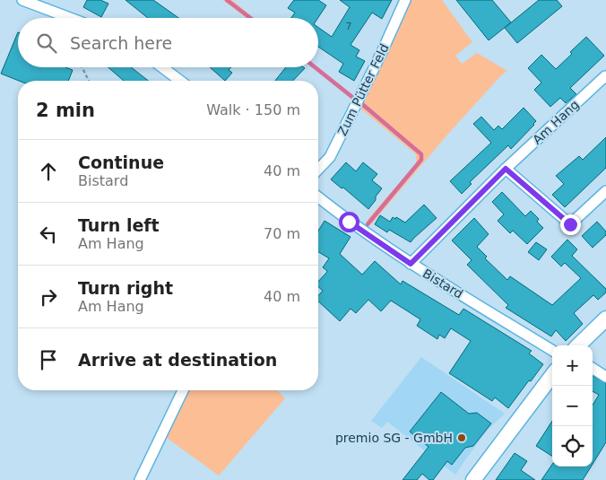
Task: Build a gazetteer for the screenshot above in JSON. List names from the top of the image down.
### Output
{
  "streets": {
    "street": ["Zum Pütter Feld", "Am Hang", "Bistard"]
  },
  "crossings": [
    ["Am Hang", "Bistard"]
  ],
  "places": ["premio SG - GmbH"],
  "house_numbers": ["7"],
  "page": {
    "search": "Search here",
    "heading": ["2 min", "Walk · 150 m"],
    "list": [
      ["Continue", "Bistard", "40 m"],
      ["Turn left", "Am Hang", "70 m"],
      ["Turn right", "Am Hang", "40 m"],
      "Arrive at destination"
    ],
    "map_buttons": ["+", "−"]
  }
}
